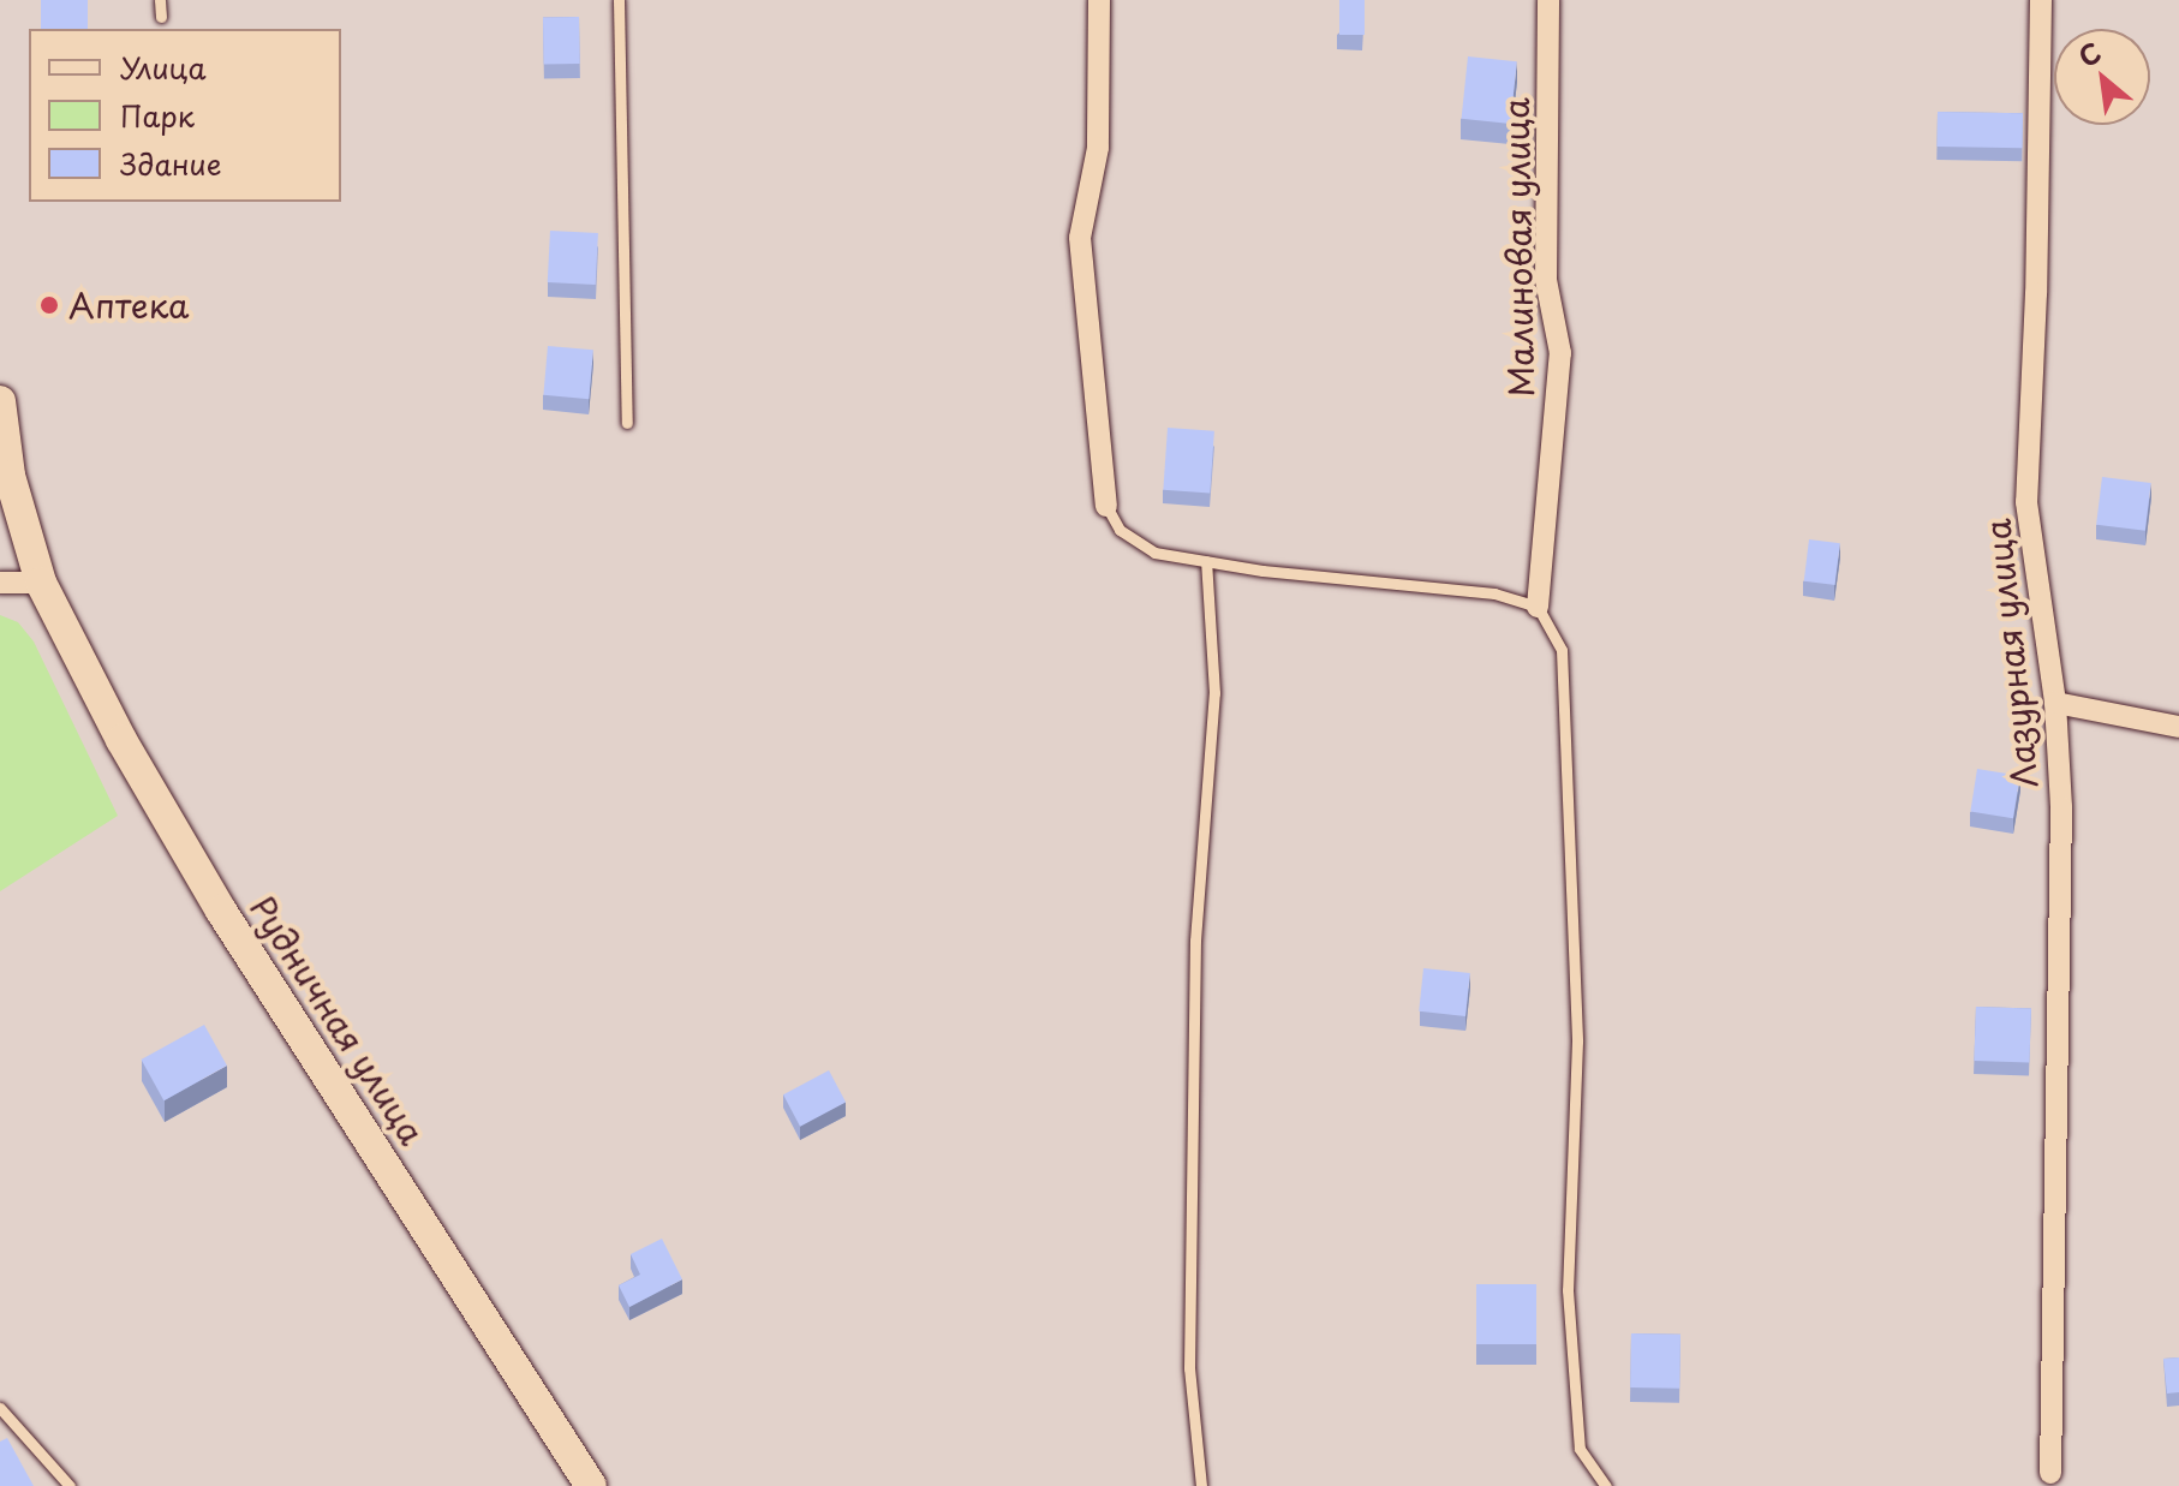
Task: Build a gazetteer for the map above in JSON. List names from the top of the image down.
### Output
{
  "streets": {
    "street": ["Малиновая улица", "Лазурная улица", "Рудничная улица"]
  },
  "places": ["Аптека"],
  "legend": ["Улица", "Парк", "Здание"],
  "north": "top left"
}
